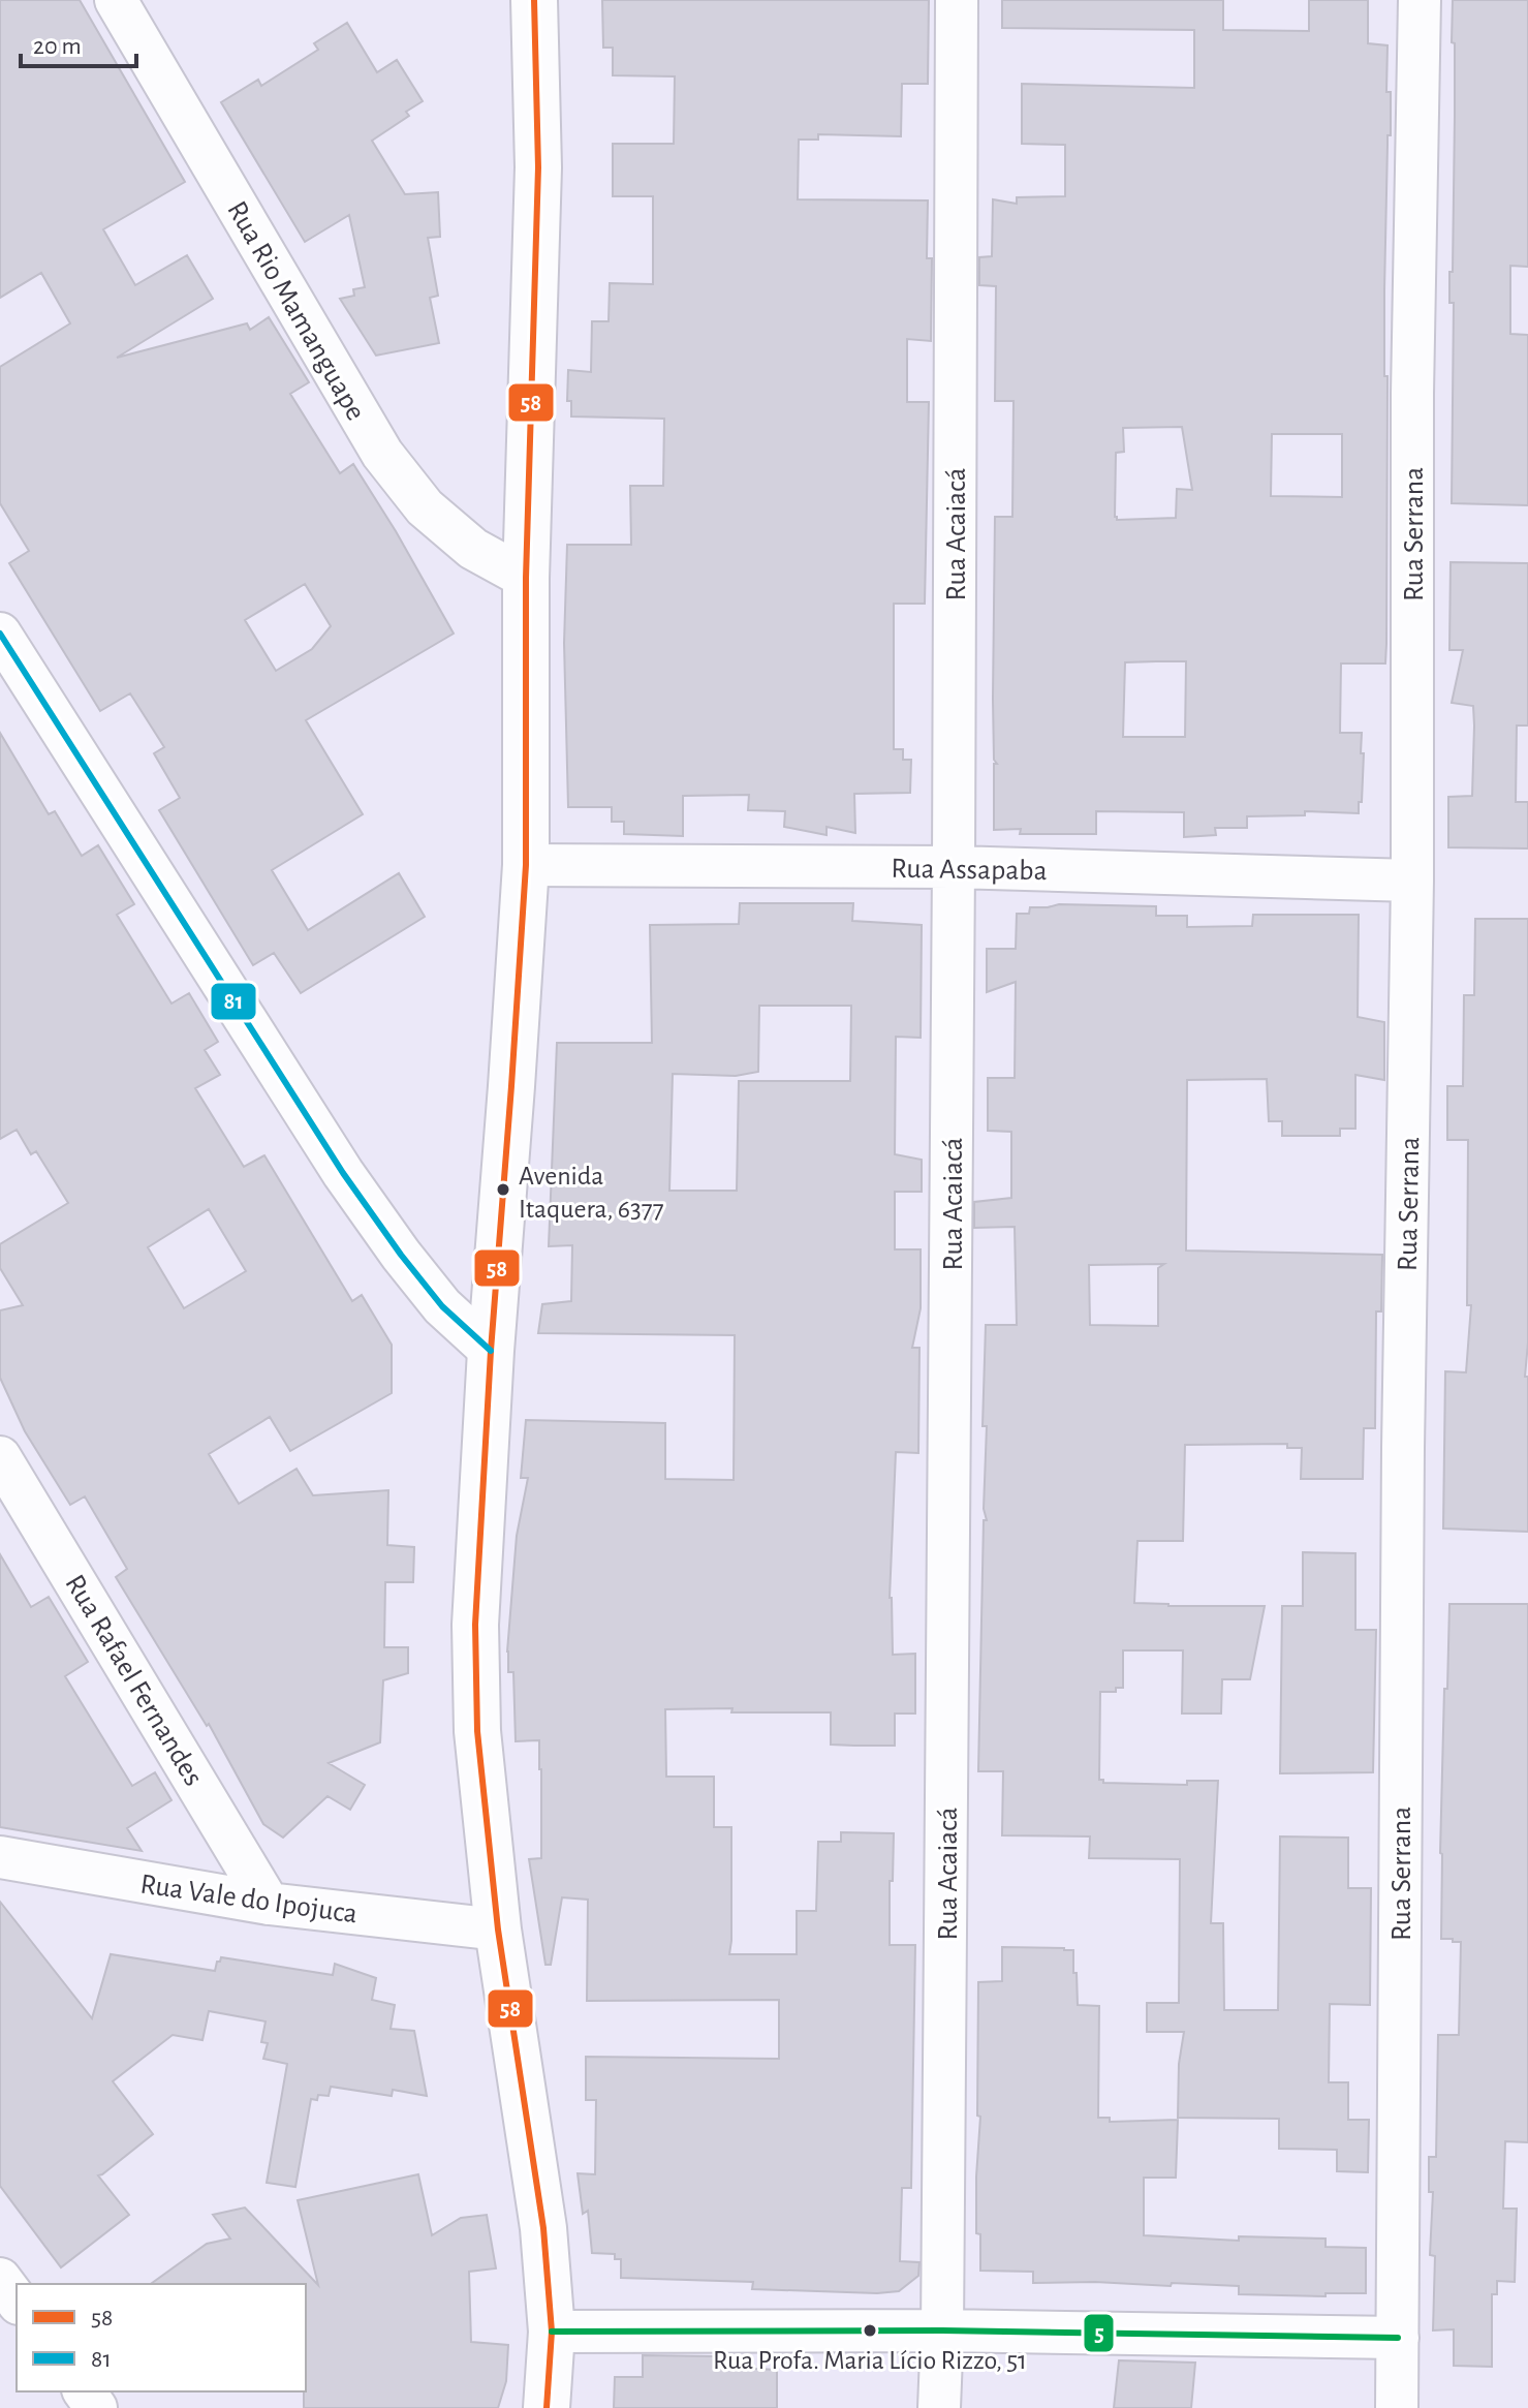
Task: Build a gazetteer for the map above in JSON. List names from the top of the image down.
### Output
{
  "streets": {
    "street": [
      "Rua Rio Mamanguape",
      "Rua Acaiacá",
      "Rua Serrana",
      "Rua Assapaba",
      "Rua Rafael Fernandes",
      "Rua Vale do Ipojuca"
    ]
  },
  "crossings": [
    ["Rua Acaiacá", "Rua Assapaba"],
    ["Rua Serrana", "Rua Assapaba"],
    ["Rua Rafael Fernandes", "Rua Vale do Ipojuca"]
  ],
  "places": ["Avenida Itaquera, 6377", "Rua Profa. Maria Lício Rizzo, 51"],
  "lines": ["transit line 58", "transit line 81", "transit line 5"],
  "legend": ["58", "81"],
  "scale_bar": "20 m"
}
